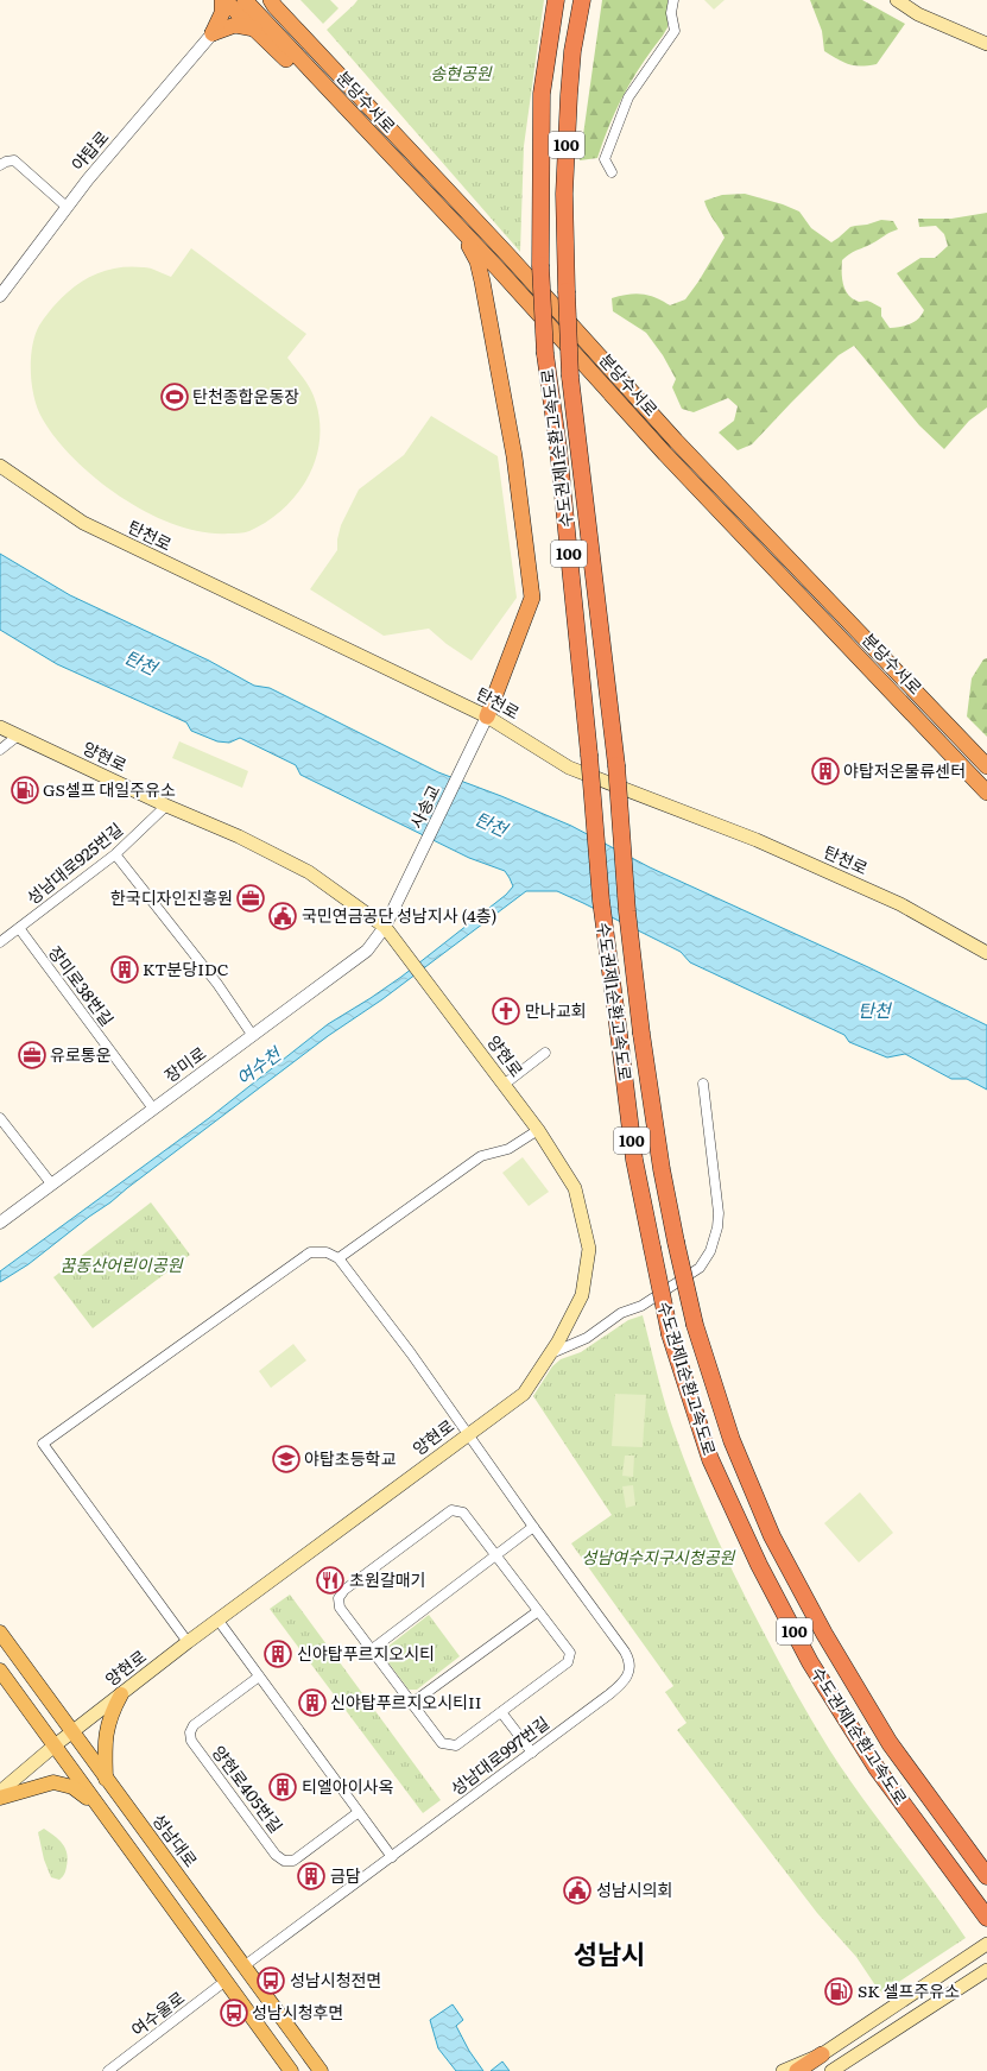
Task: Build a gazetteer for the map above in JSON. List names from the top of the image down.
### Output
{
  "streets": {
    "highway": ["분당수서로", "100", "수도권제1순환고속도로"],
    "main road": ["탄천로", "양현로", "성남대로"],
    "street": [
      "야탑로",
      "사송교",
      "성남대로925번길",
      "장미로38번길",
      "장미로",
      "성남대로997번길",
      "양현로405번길",
      "여수울로"
    ]
  },
  "crossings": [
    ["탄천로", "사송교"],
    ["양현로", "사송교"],
    ["양현로", "성남대로925번길"],
    ["양현로", "장미로"],
    ["양현로", "성남대로997번길"],
    ["양현로", "성남대로"],
    ["사송교", "장미로"],
    ["성남대로925번길", "장미로38번길"],
    ["장미로38번길", "장미로"],
    ["성남대로997번길", "성남대로"]
  ],
  "districts": ["성남시"],
  "water": ["탄천", "여수천"],
  "parks": ["송현공원", "꿈동산어린이공원", "성남여수지구시청공원"],
  "places": {
    "sports": ["탄천종합운동장"],
    "building": [
      "야탑저온물류센터",
      "KT분당IDC",
      "신야탑푸르지오시티",
      "신야탑푸르지오시티II",
      "티엘아이사옥",
      "금담"
    ],
    "fuel station": ["GS셀프 대일주유소", "SK 셀프주유소"],
    "office": ["한국디자인진흥원", "유로통운"],
    "public building": ["국민연금공단 성남지사 (4층)", "성남시의회"],
    "church": ["만나교회"],
    "school or university": ["야탑초등학교"],
    "restaurant": ["초원갈매기"],
    "bus stop": ["성남시청전면", "성남시청후면"]
  }
}
